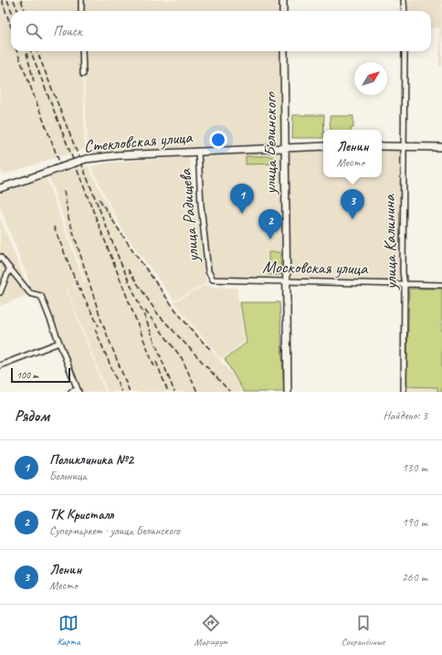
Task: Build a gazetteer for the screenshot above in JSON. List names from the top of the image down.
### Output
{
  "streets": {
    "street": [
      "Стекловская улица",
      "улица Белинского",
      "улица Радищева",
      "улица Калинина",
      "Московская улица"
    ]
  },
  "crossings": [
    ["Стекловская улица", "улица Белинского"],
    ["Стекловская улица", "улица Радищева"],
    ["улица Белинского", "Московская улица"],
    ["улица Радищева", "Московская улица"],
    ["улица Калинина", "Московская улица"]
  ],
  "scale_bar": "100 m",
  "north": "top right",
  "page": {
    "search": "Поиск",
    "popup": ["Ленин", "Место"],
    "pins": ["1", "3", "2"],
    "scale": "100 m",
    "heading": ["Рядом", "Найдено: 3"],
    "list": [
      {
        "mark": "1",
        "name": "Поликлиника №2",
        "note": "Больница",
        "value": "130 m"
      },
      {
        "mark": "2",
        "name": "ТК Кристалл",
        "note": "Супермаркет · улица Белинского",
        "value": "190 m"
      },
      {
        "mark": "3",
        "name": "Ленин",
        "note": "Место",
        "value": "260 m"
      }
    ],
    "nav": ["Карта", "Маршрут", "Сохранённые"]
  }
}
